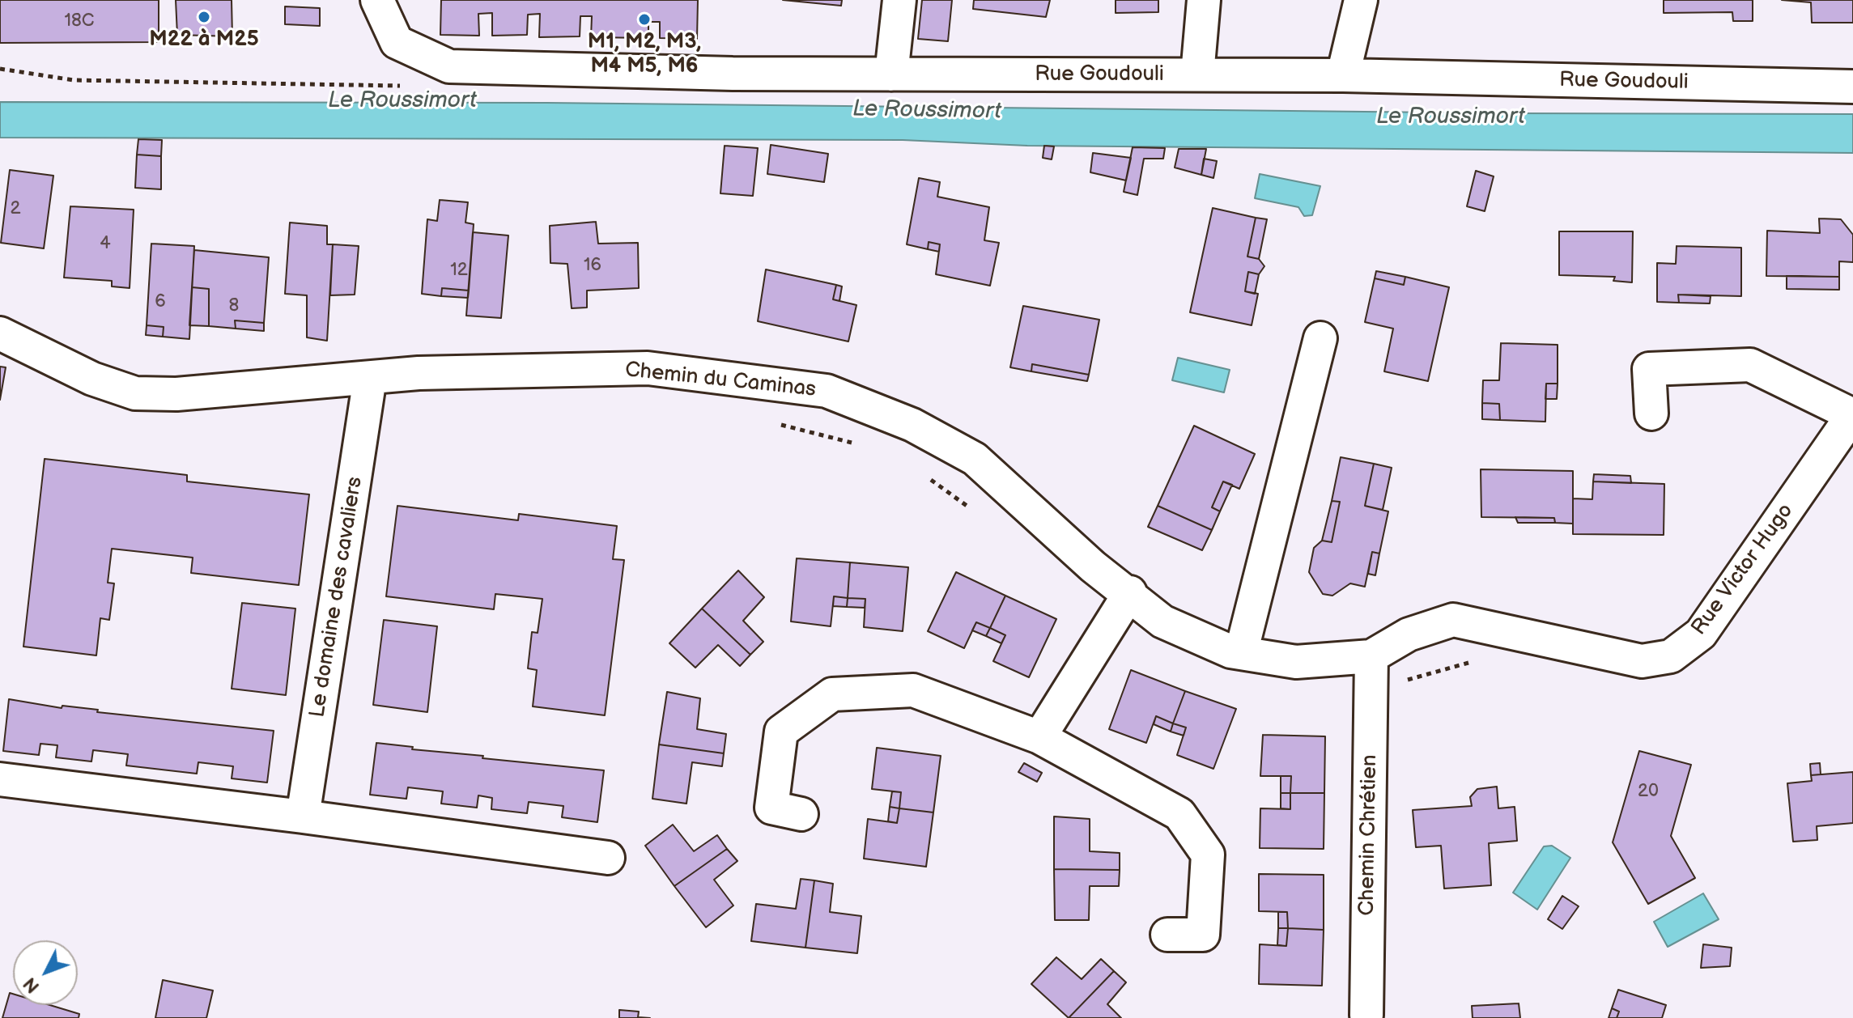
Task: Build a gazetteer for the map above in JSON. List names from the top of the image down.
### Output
{
  "streets": {
    "street": [
      "Rue Goudouli",
      "Chemin du Caminas",
      "Rue Victor Hugo",
      "Le domaine des cavaliers",
      "Chemin Chrétien"
    ]
  },
  "crossings": [
    ["Chemin du Caminas", "Rue Victor Hugo"],
    ["Chemin du Caminas", "Le domaine des cavaliers"],
    ["Chemin du Caminas", "Chemin Chrétien"],
    ["Rue Victor Hugo", "Chemin Chrétien"]
  ],
  "water": ["Le Roussimort"],
  "places": ["M22 à M25", "M1, M2, M3, M4 M5, M6"],
  "house_numbers": [
    "18C",
    "2",
    "4",
    "16",
    "12",
    "6",
    "8",
    "20"
  ],
  "north": "bottom left"
}
